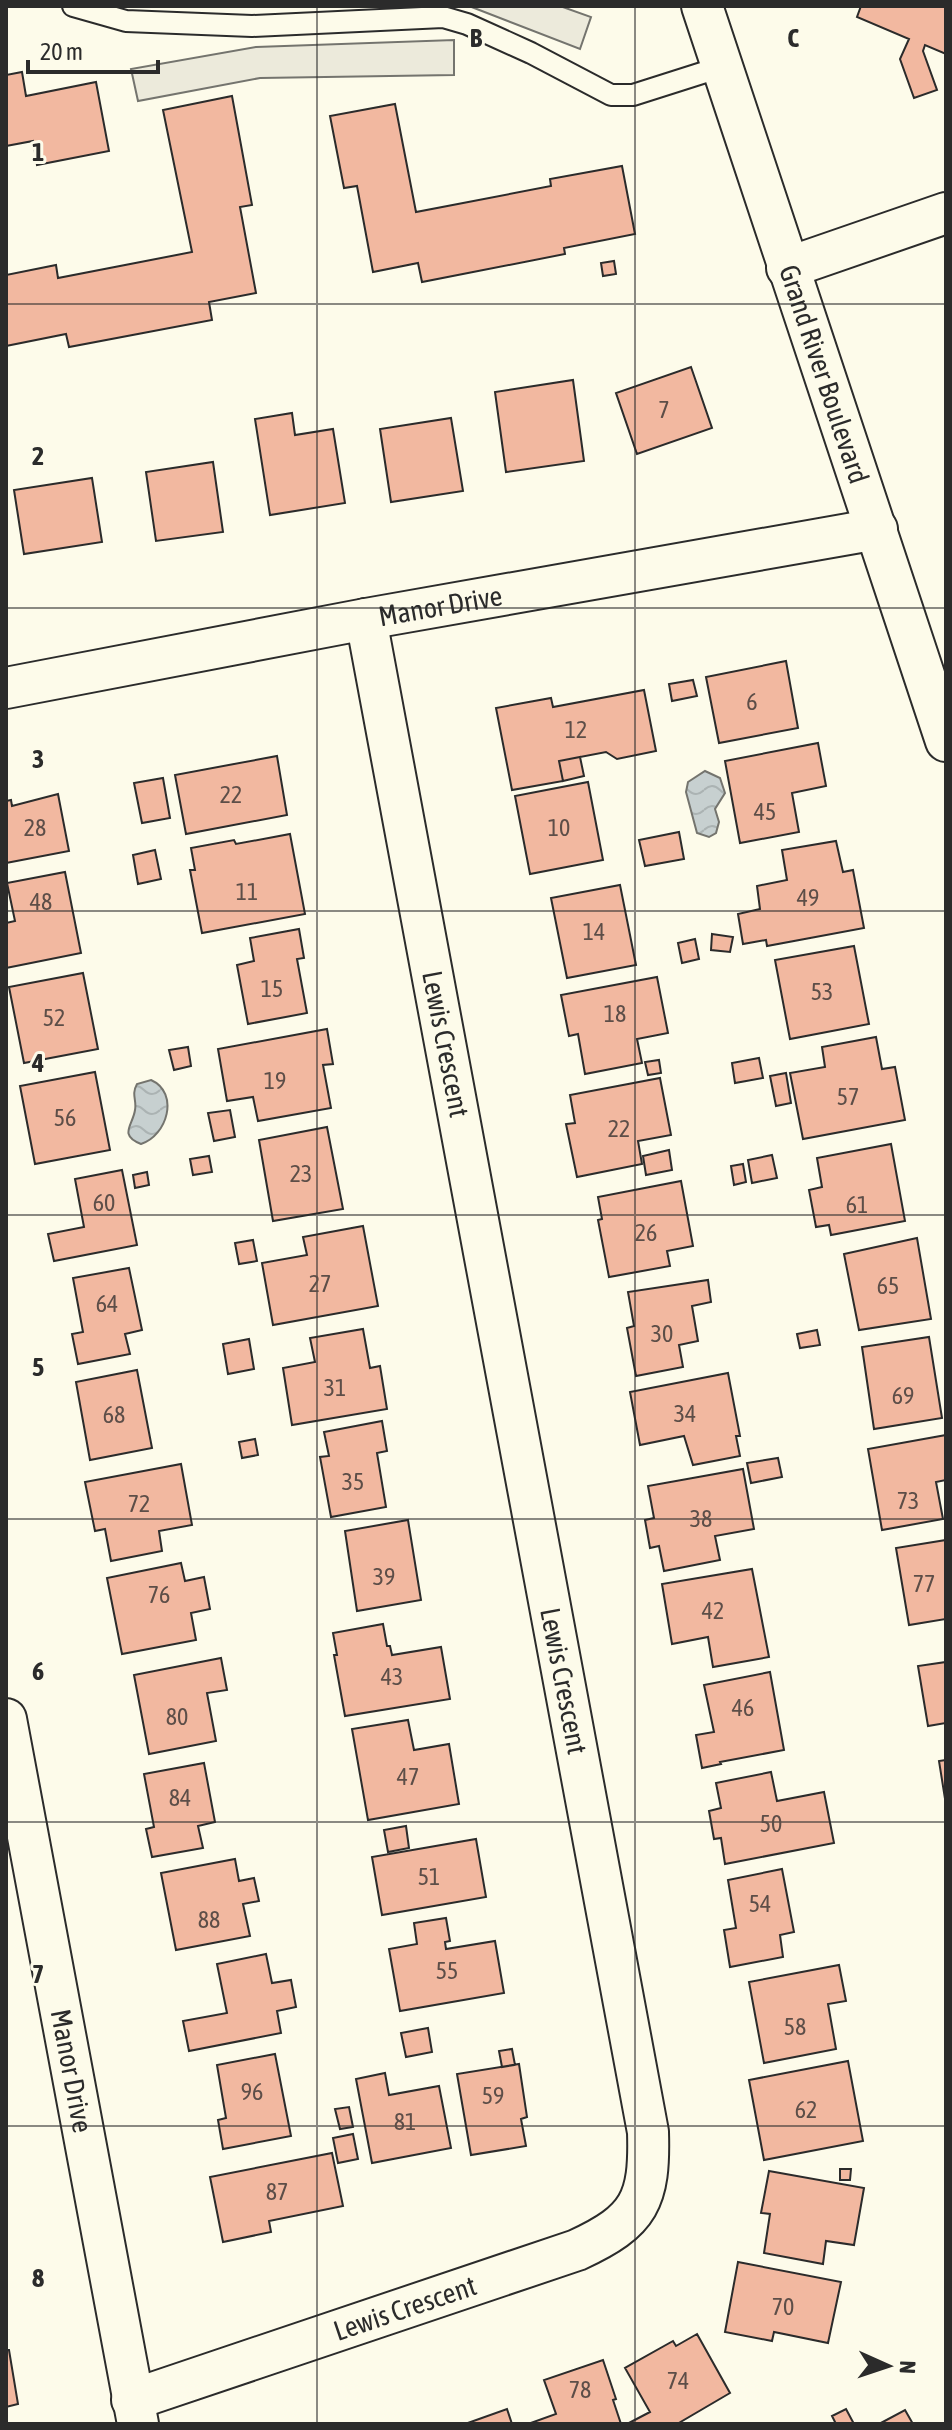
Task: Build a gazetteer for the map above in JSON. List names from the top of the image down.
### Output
{
  "streets": {
    "street": ["Grand River Boulevard", "Manor Drive", "Lewis Crescent"]
  },
  "crossings": [
    ["Grand River Boulevard", "Manor Drive"],
    ["Manor Drive", "Lewis Crescent"]
  ],
  "house_numbers": [
    "7",
    "6",
    "12",
    "22",
    "45",
    "28",
    "10",
    "11",
    "49",
    "48",
    "14",
    "15",
    "53",
    "18",
    "52",
    "19",
    "57",
    "56",
    "22",
    "23",
    "60",
    "61",
    "26",
    "27",
    "65",
    "64",
    "30",
    "31",
    "69",
    "34",
    "68",
    "35",
    "73",
    "72",
    "38",
    "39",
    "77",
    "76",
    "42",
    "43",
    "46",
    "80",
    "47",
    "84",
    "50",
    "51",
    "54",
    "88",
    "55",
    "58",
    "96",
    "59",
    "62",
    "81",
    "87",
    "70",
    "74",
    "78"
  ],
  "scale_bar": "20 m",
  "north": "right",
  "grid": {
    "columns": ["B", "C"],
    "rows": [
      "1",
      "2",
      "3",
      "4",
      "5",
      "6",
      "7",
      "8"
    ]
  }
}
